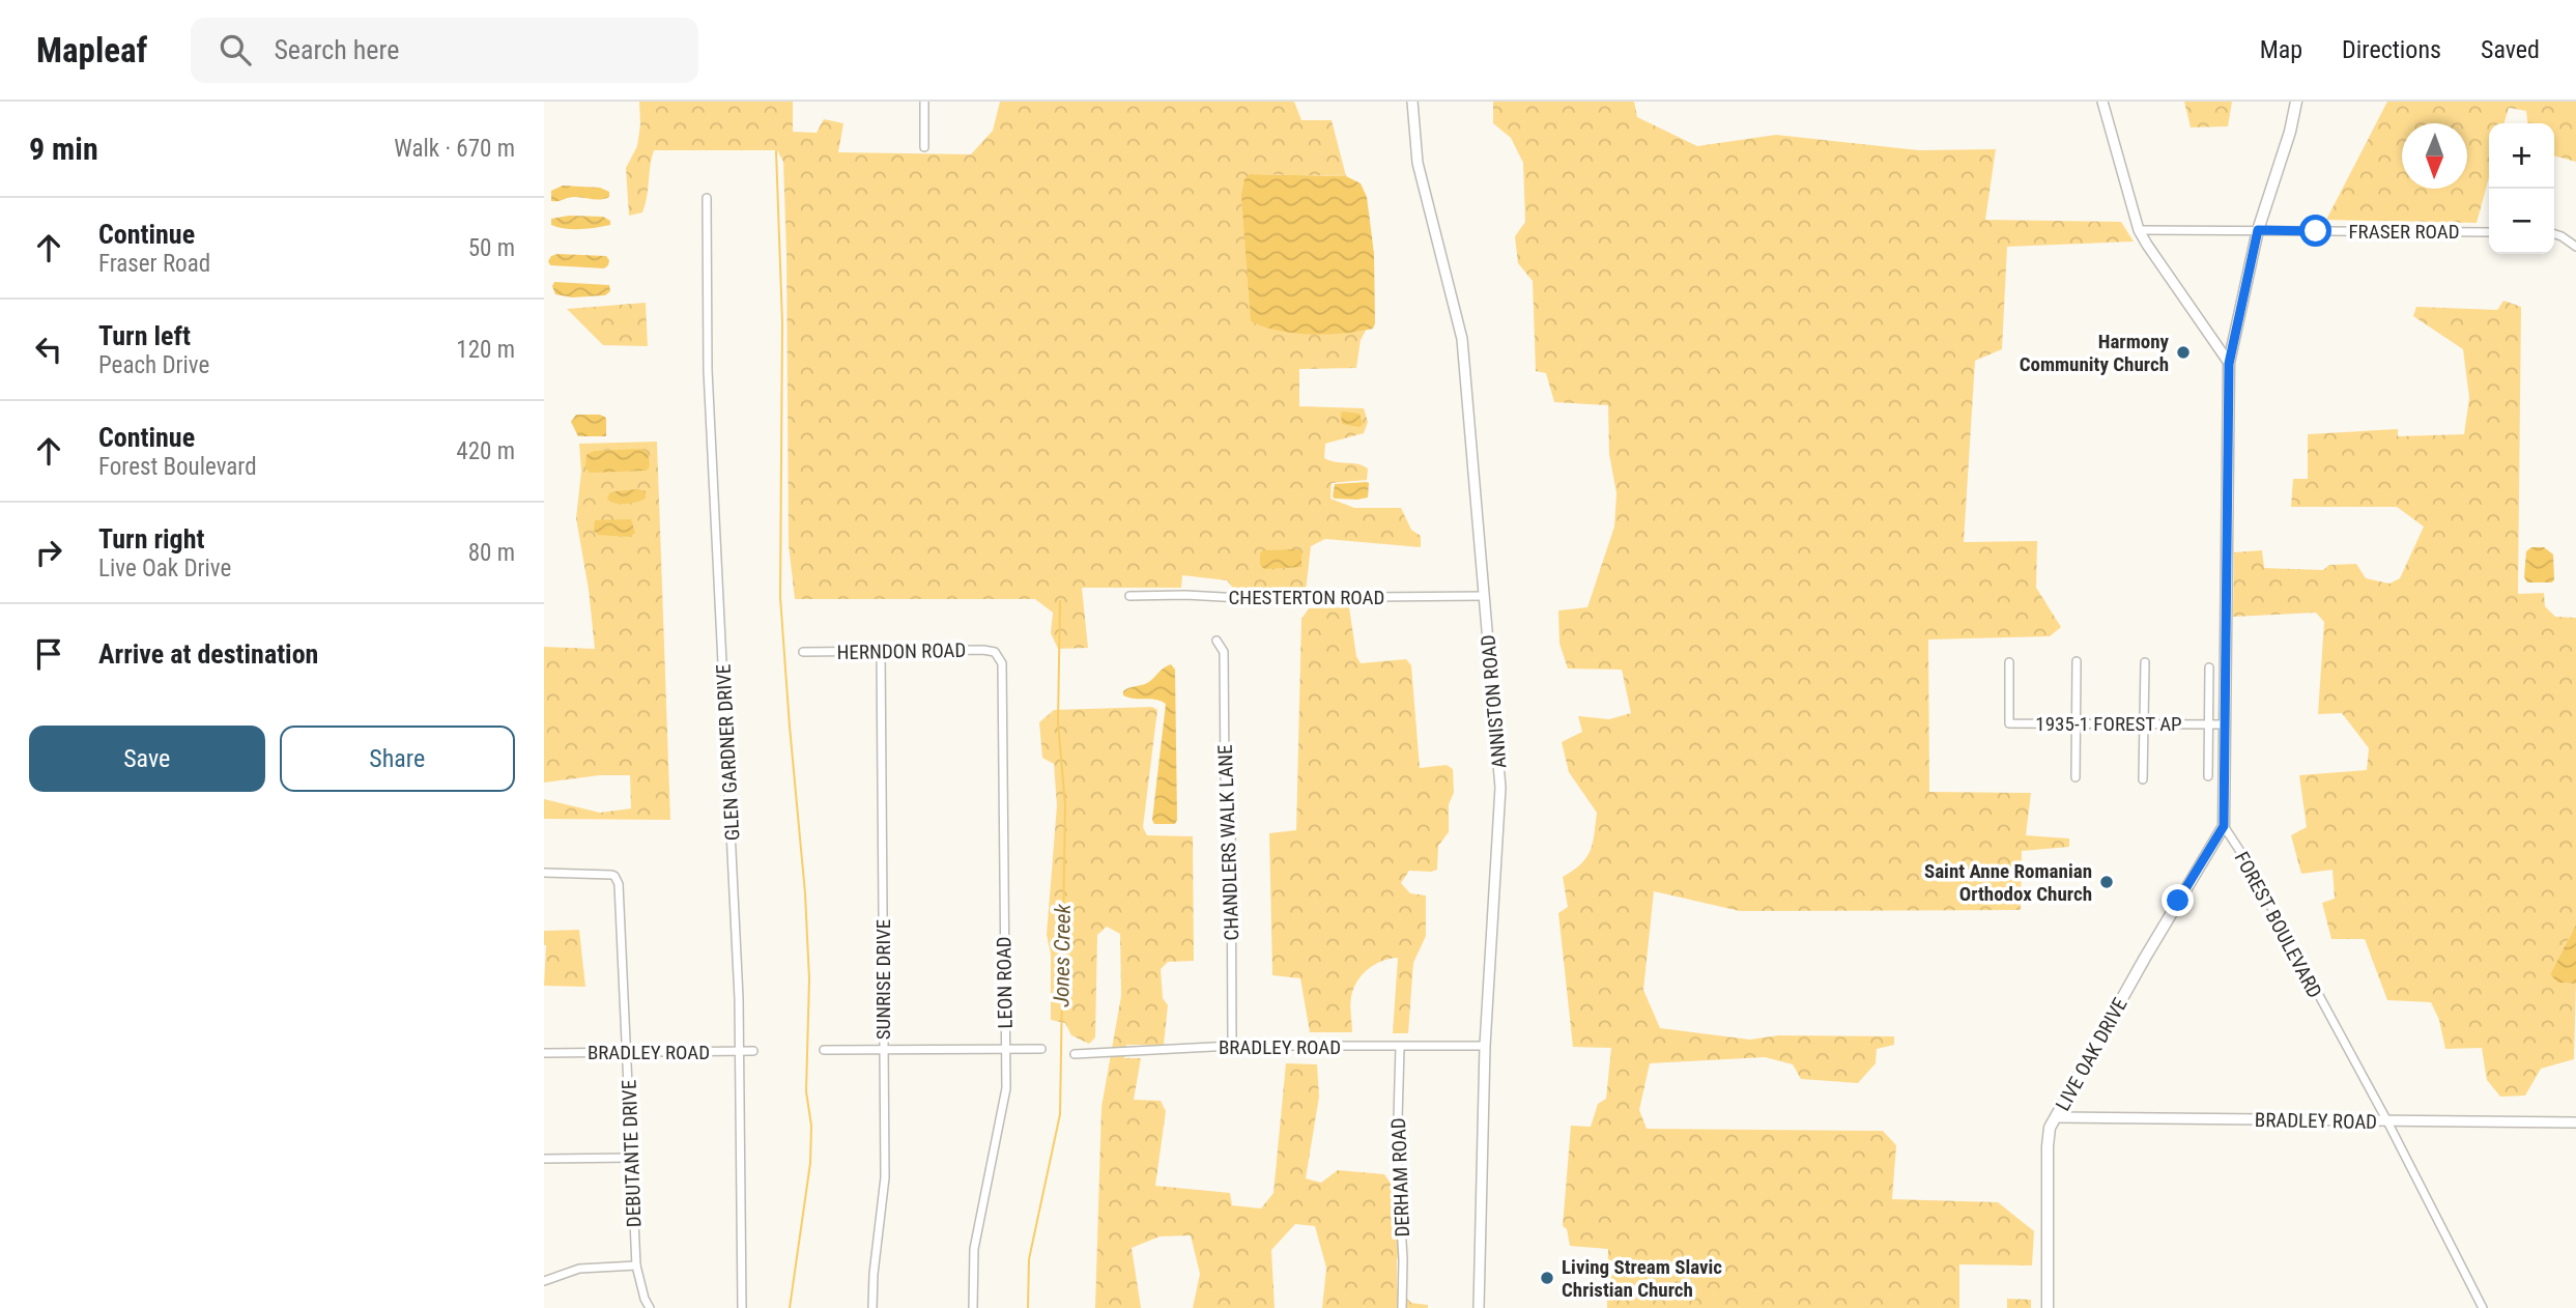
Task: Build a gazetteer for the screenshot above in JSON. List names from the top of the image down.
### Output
{
  "streets": {
    "main road": ["LIVE OAK DRIVE"],
    "street": [
      "FRASER ROAD",
      "CHESTERTON ROAD",
      "HERNDON ROAD",
      "ANNISTON ROAD",
      "1935-1 FOREST AP",
      "GLEN GARDNER DRIVE",
      "CHANDLERS WALK LANE",
      "FOREST BOULEVARD",
      "SUNRISE DRIVE",
      "LEON ROAD",
      "BRADLEY ROAD",
      "DEBUTANTE DRIVE",
      "DERHAM ROAD"
    ]
  },
  "crossings": [
    ["CHESTERTON ROAD", "ANNISTON ROAD"],
    ["HERNDON ROAD", "SUNRISE DRIVE"],
    ["HERNDON ROAD", "LEON ROAD"],
    ["ANNISTON ROAD", "BRADLEY ROAD"],
    ["GLEN GARDNER DRIVE", "BRADLEY ROAD"],
    ["CHANDLERS WALK LANE", "BRADLEY ROAD"],
    ["FOREST BOULEVARD", "BRADLEY ROAD"],
    ["FOREST BOULEVARD", "LIVE OAK DRIVE"],
    ["BRADLEY ROAD", "LIVE OAK DRIVE"],
    ["BRADLEY ROAD", "DEBUTANTE DRIVE"],
    ["BRADLEY ROAD", "DERHAM ROAD"]
  ],
  "water": ["Jones Creek"],
  "places": ["Harmony Community Church", "Saint Anne Romanian Orthodox Church", "Living Stream Slavic Christian Church"],
  "north": "bottom",
  "page": {
    "header": "Mapleaf",
    "search": "Search here",
    "nav": ["Map", "Directions", "Saved"],
    "heading": ["9 min", "Walk · 670 m"],
    "map_buttons": ["+", "−"],
    "list": [
      ["Continue", "Fraser Road", "50 m"],
      ["Turn left", "Peach Drive", "120 m"],
      ["Continue", "Forest Boulevard", "420 m"],
      ["Turn right", "Live Oak Drive", "80 m"],
      "Arrive at destination"
    ],
    "buttons": ["Save", "Share"]
  }
}
